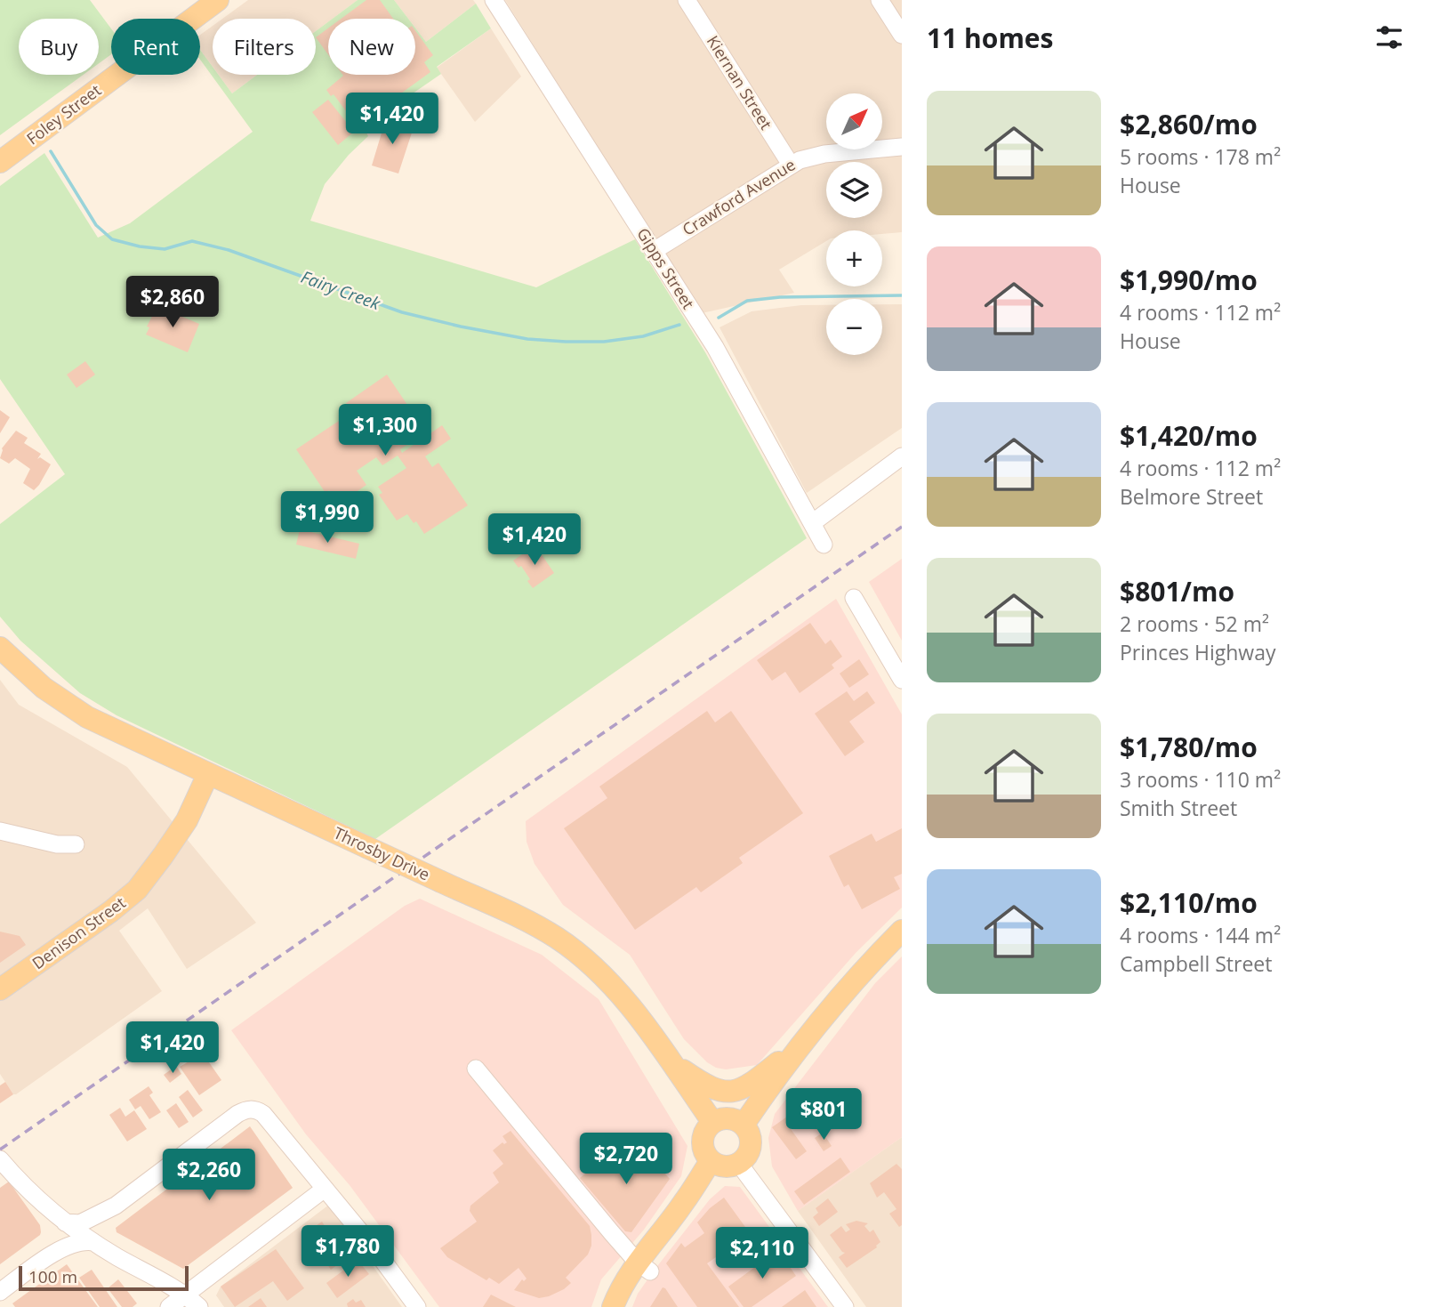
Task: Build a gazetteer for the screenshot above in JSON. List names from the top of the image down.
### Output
{
  "streets": {
    "main road": ["Foley Street", "Throsby Drive", "Denison Street"],
    "street": ["Kiernan Street", "Crawford Avenue", "Gipps Street"]
  },
  "crossings": [
    ["Kiernan Street", "Crawford Avenue"],
    ["Crawford Avenue", "Gipps Street"],
    ["Throsby Drive", "Denison Street"]
  ],
  "water": ["Fairy Creek"],
  "scale_bar": "100 m",
  "north": "top right",
  "page": {
    "heading": "11 homes",
    "chip": [
      "Buy",
      "Rent",
      "Filters",
      "New"
    ],
    "list": [
      {
        "name": "$2,860/mo",
        "note": "5 rooms · 178 m² · House"
      },
      {
        "name": "$1,990/mo",
        "note": "4 rooms · 112 m² · House"
      },
      {
        "name": "$1,420/mo",
        "note": "4 rooms · 112 m² · Belmore Street"
      },
      {
        "name": "$801/mo",
        "note": "2 rooms · 52 m² · Princes Highway"
      },
      {
        "name": "$1,780/mo",
        "note": "3 rooms · 110 m² · Smith Street"
      },
      {
        "name": "$2,110/mo",
        "note": "4 rooms · 144 m² · Campbell Street"
      }
    ],
    "price": [
      "$1,420",
      "$2,860",
      "$1,300",
      "$1,990",
      "$1,420",
      "$1,420",
      "$801",
      "$2,720",
      "$2,260",
      "$1,780",
      "$2,110"
    ],
    "map_buttons": ["+", "−"],
    "scale": "100 m"
  }
}
